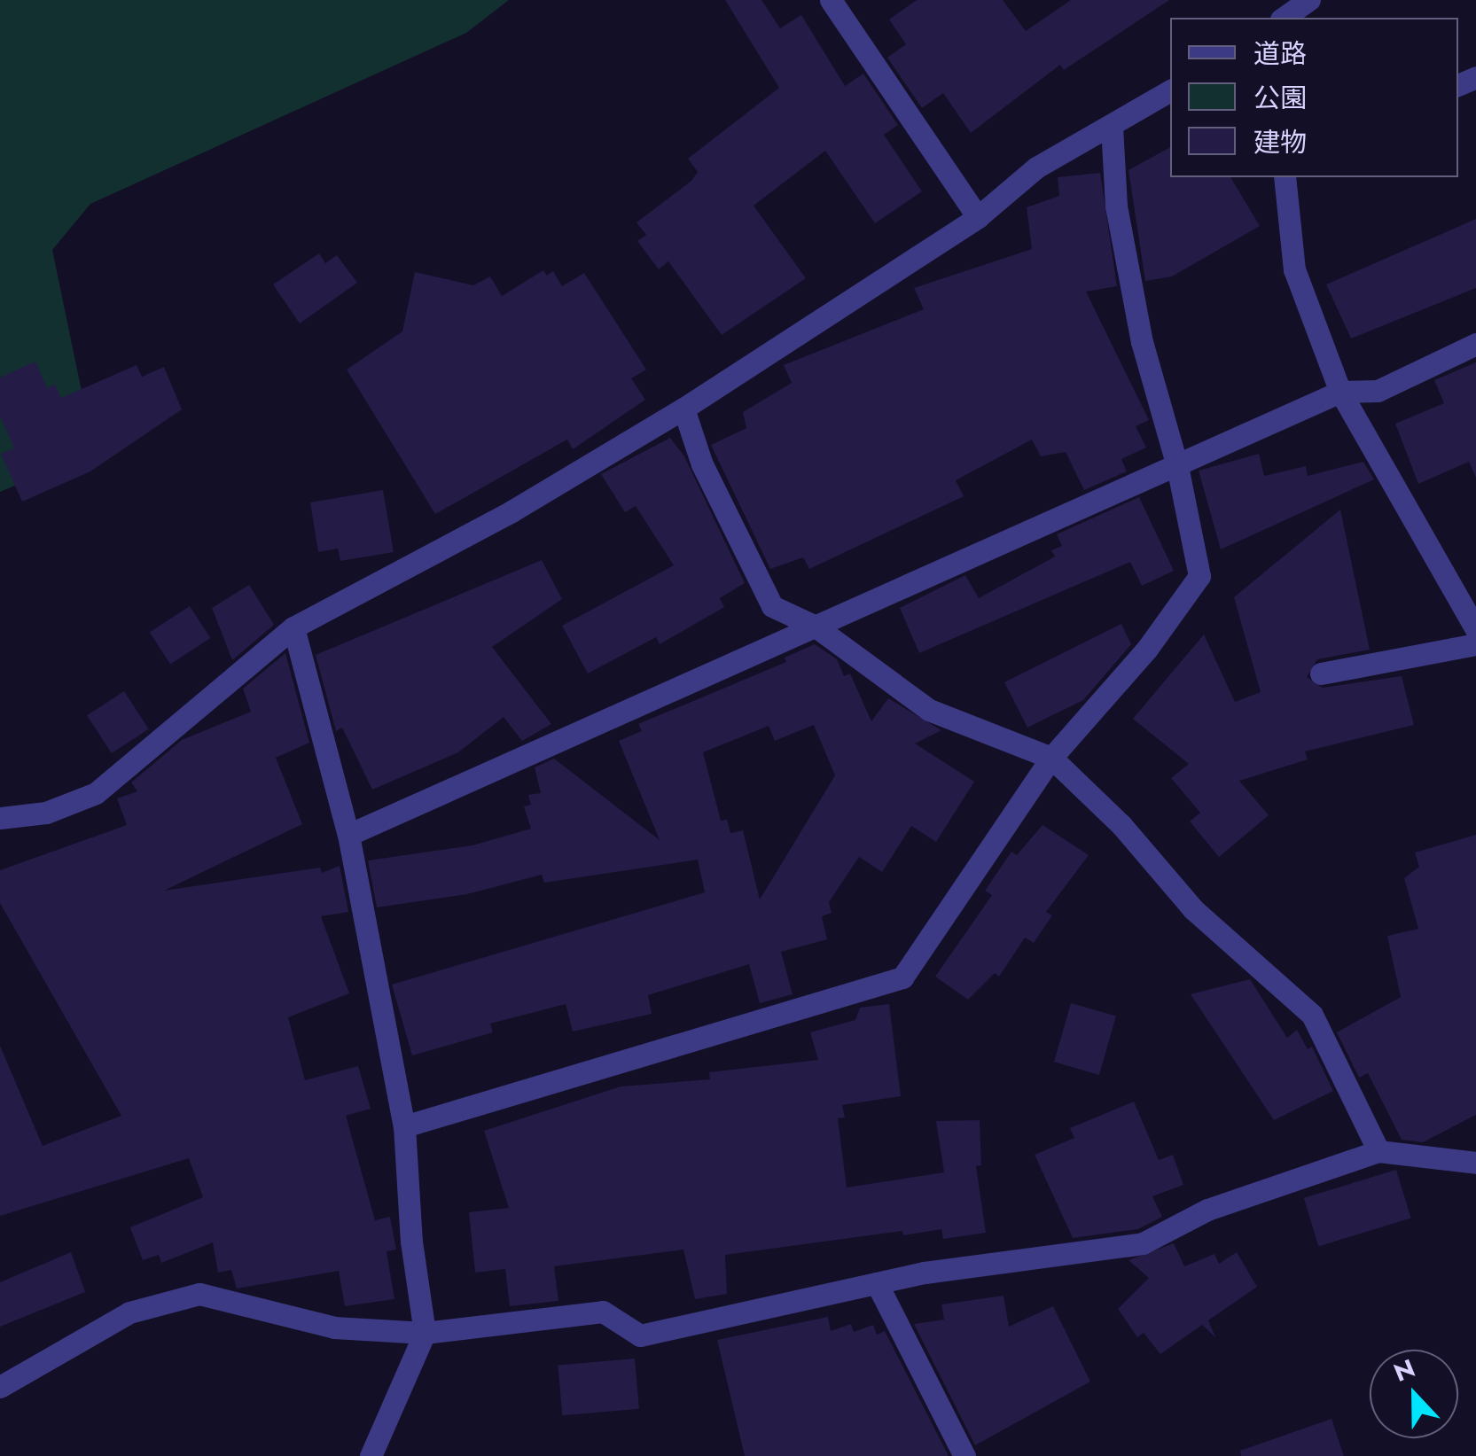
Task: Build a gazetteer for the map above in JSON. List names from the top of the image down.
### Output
{
  "legend": ["道路", "公園", "建物"],
  "north": "top"
}
